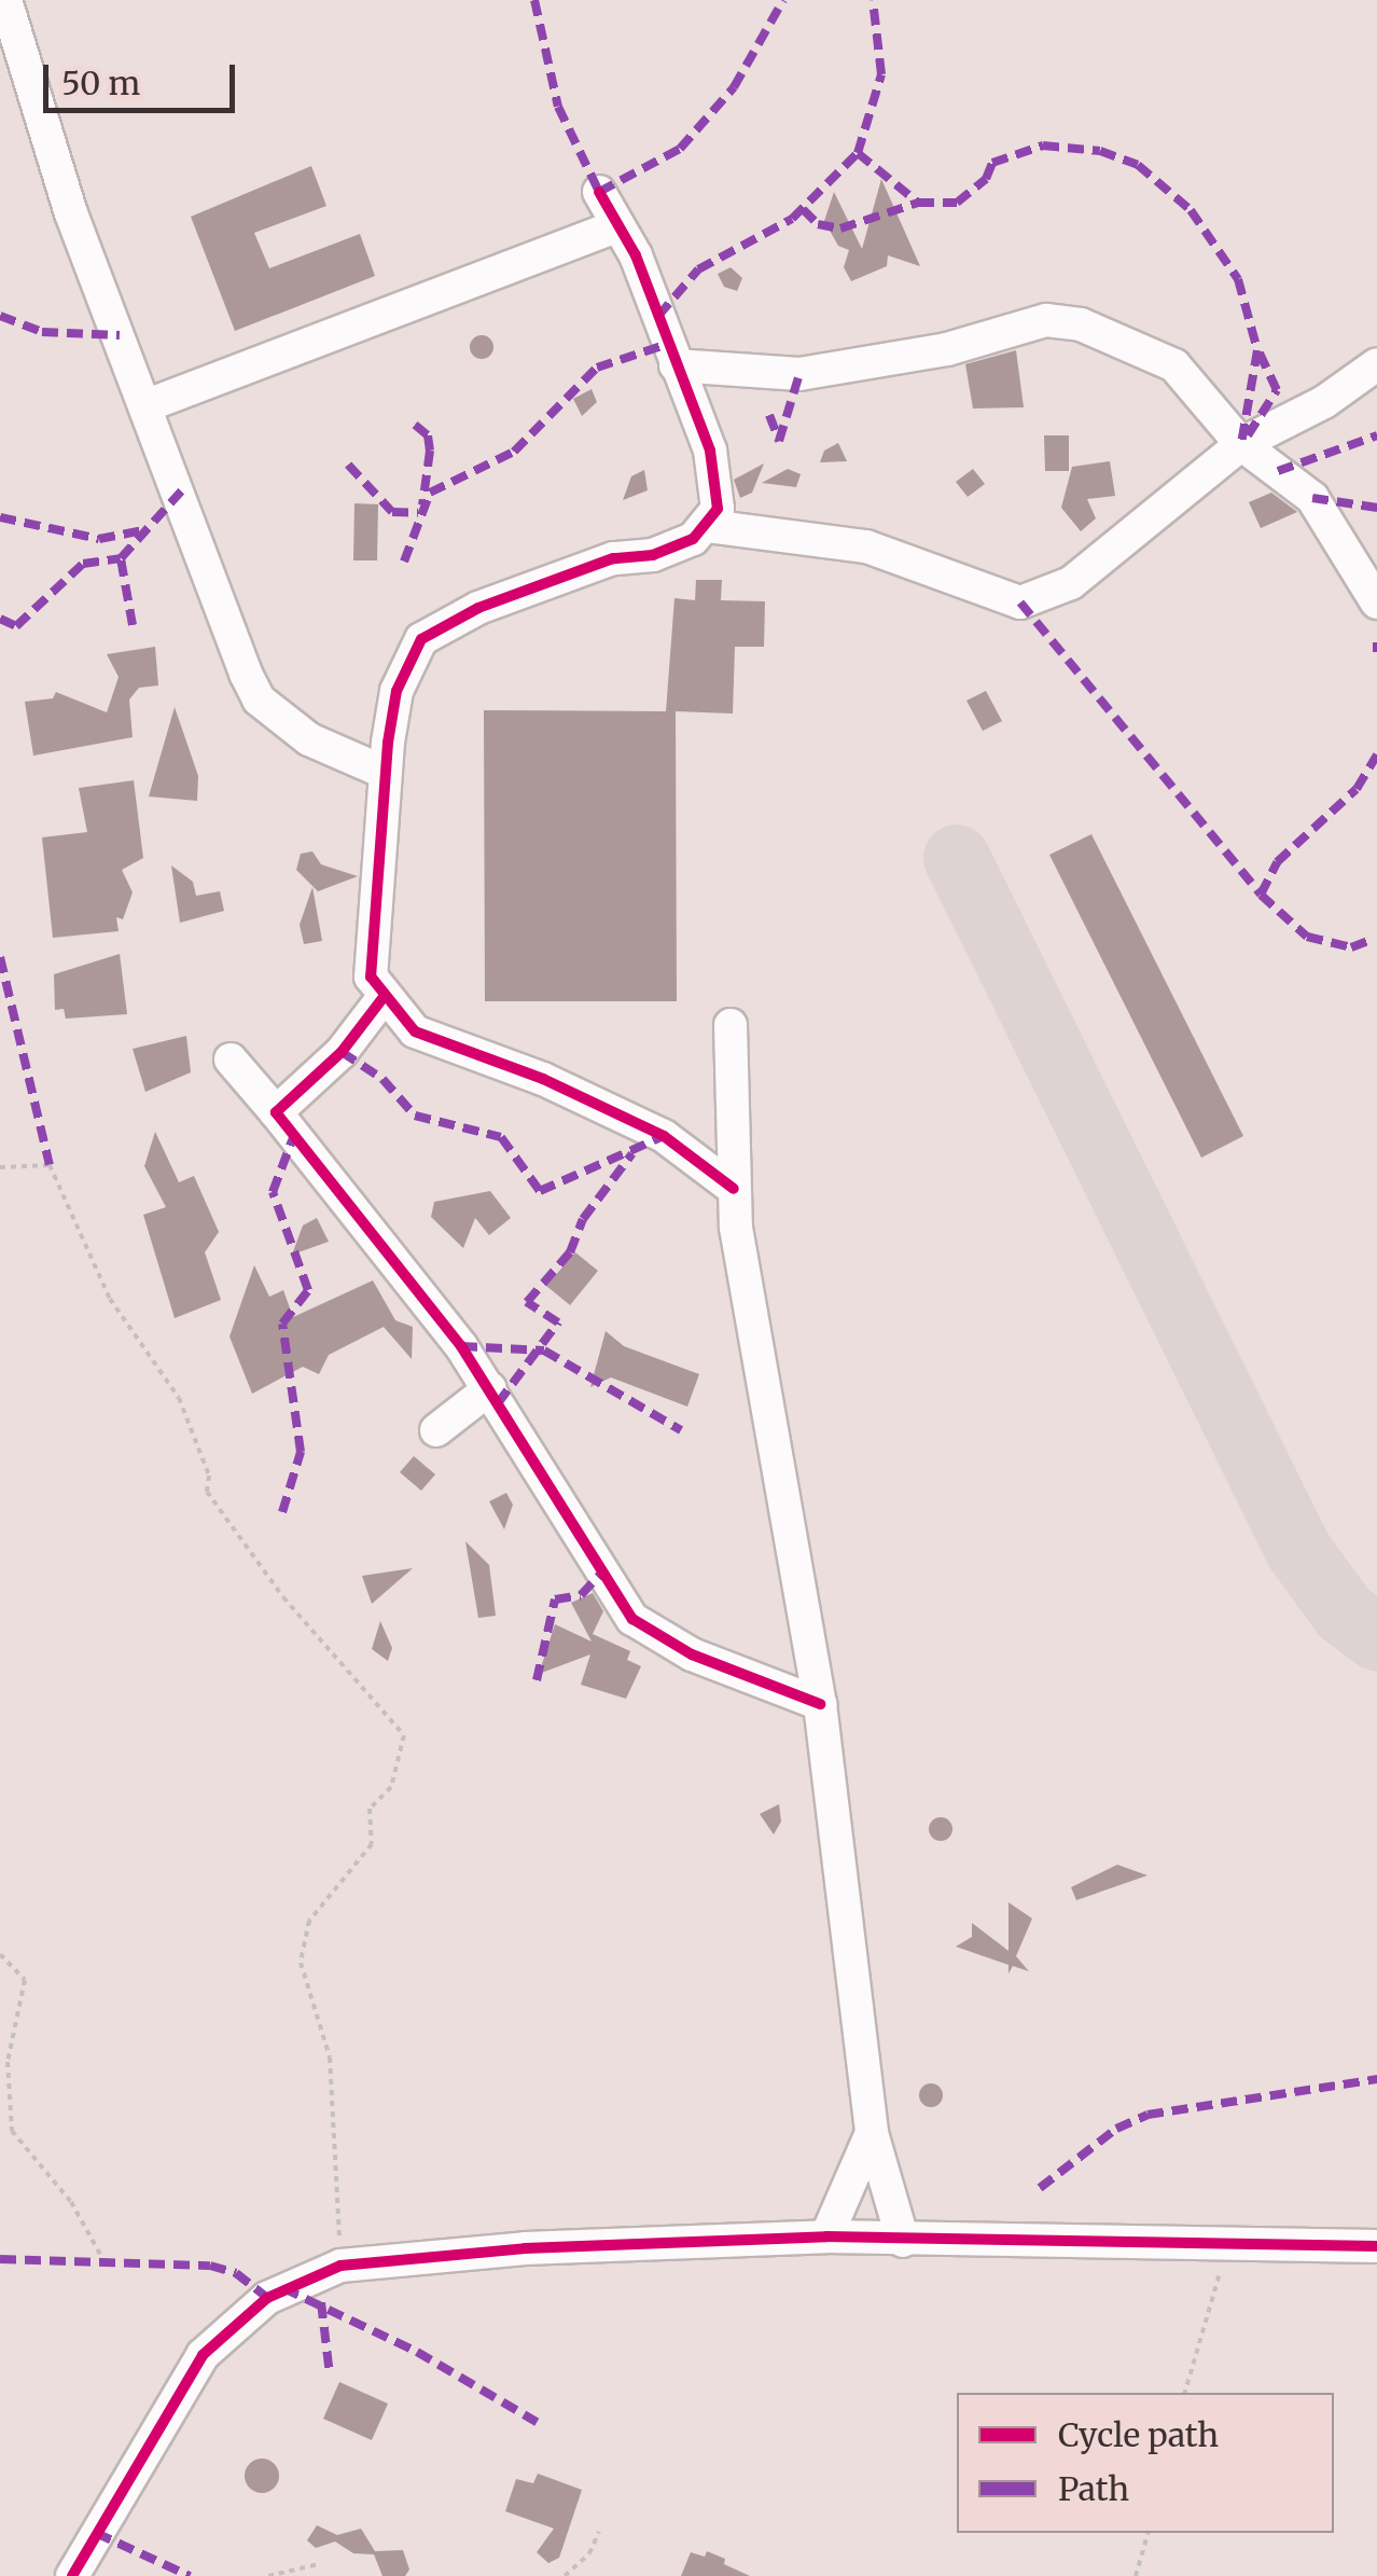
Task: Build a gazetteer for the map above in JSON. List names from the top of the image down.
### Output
{
  "legend": ["Cycle path", "Path"],
  "scale_bar": "50 m"
}
